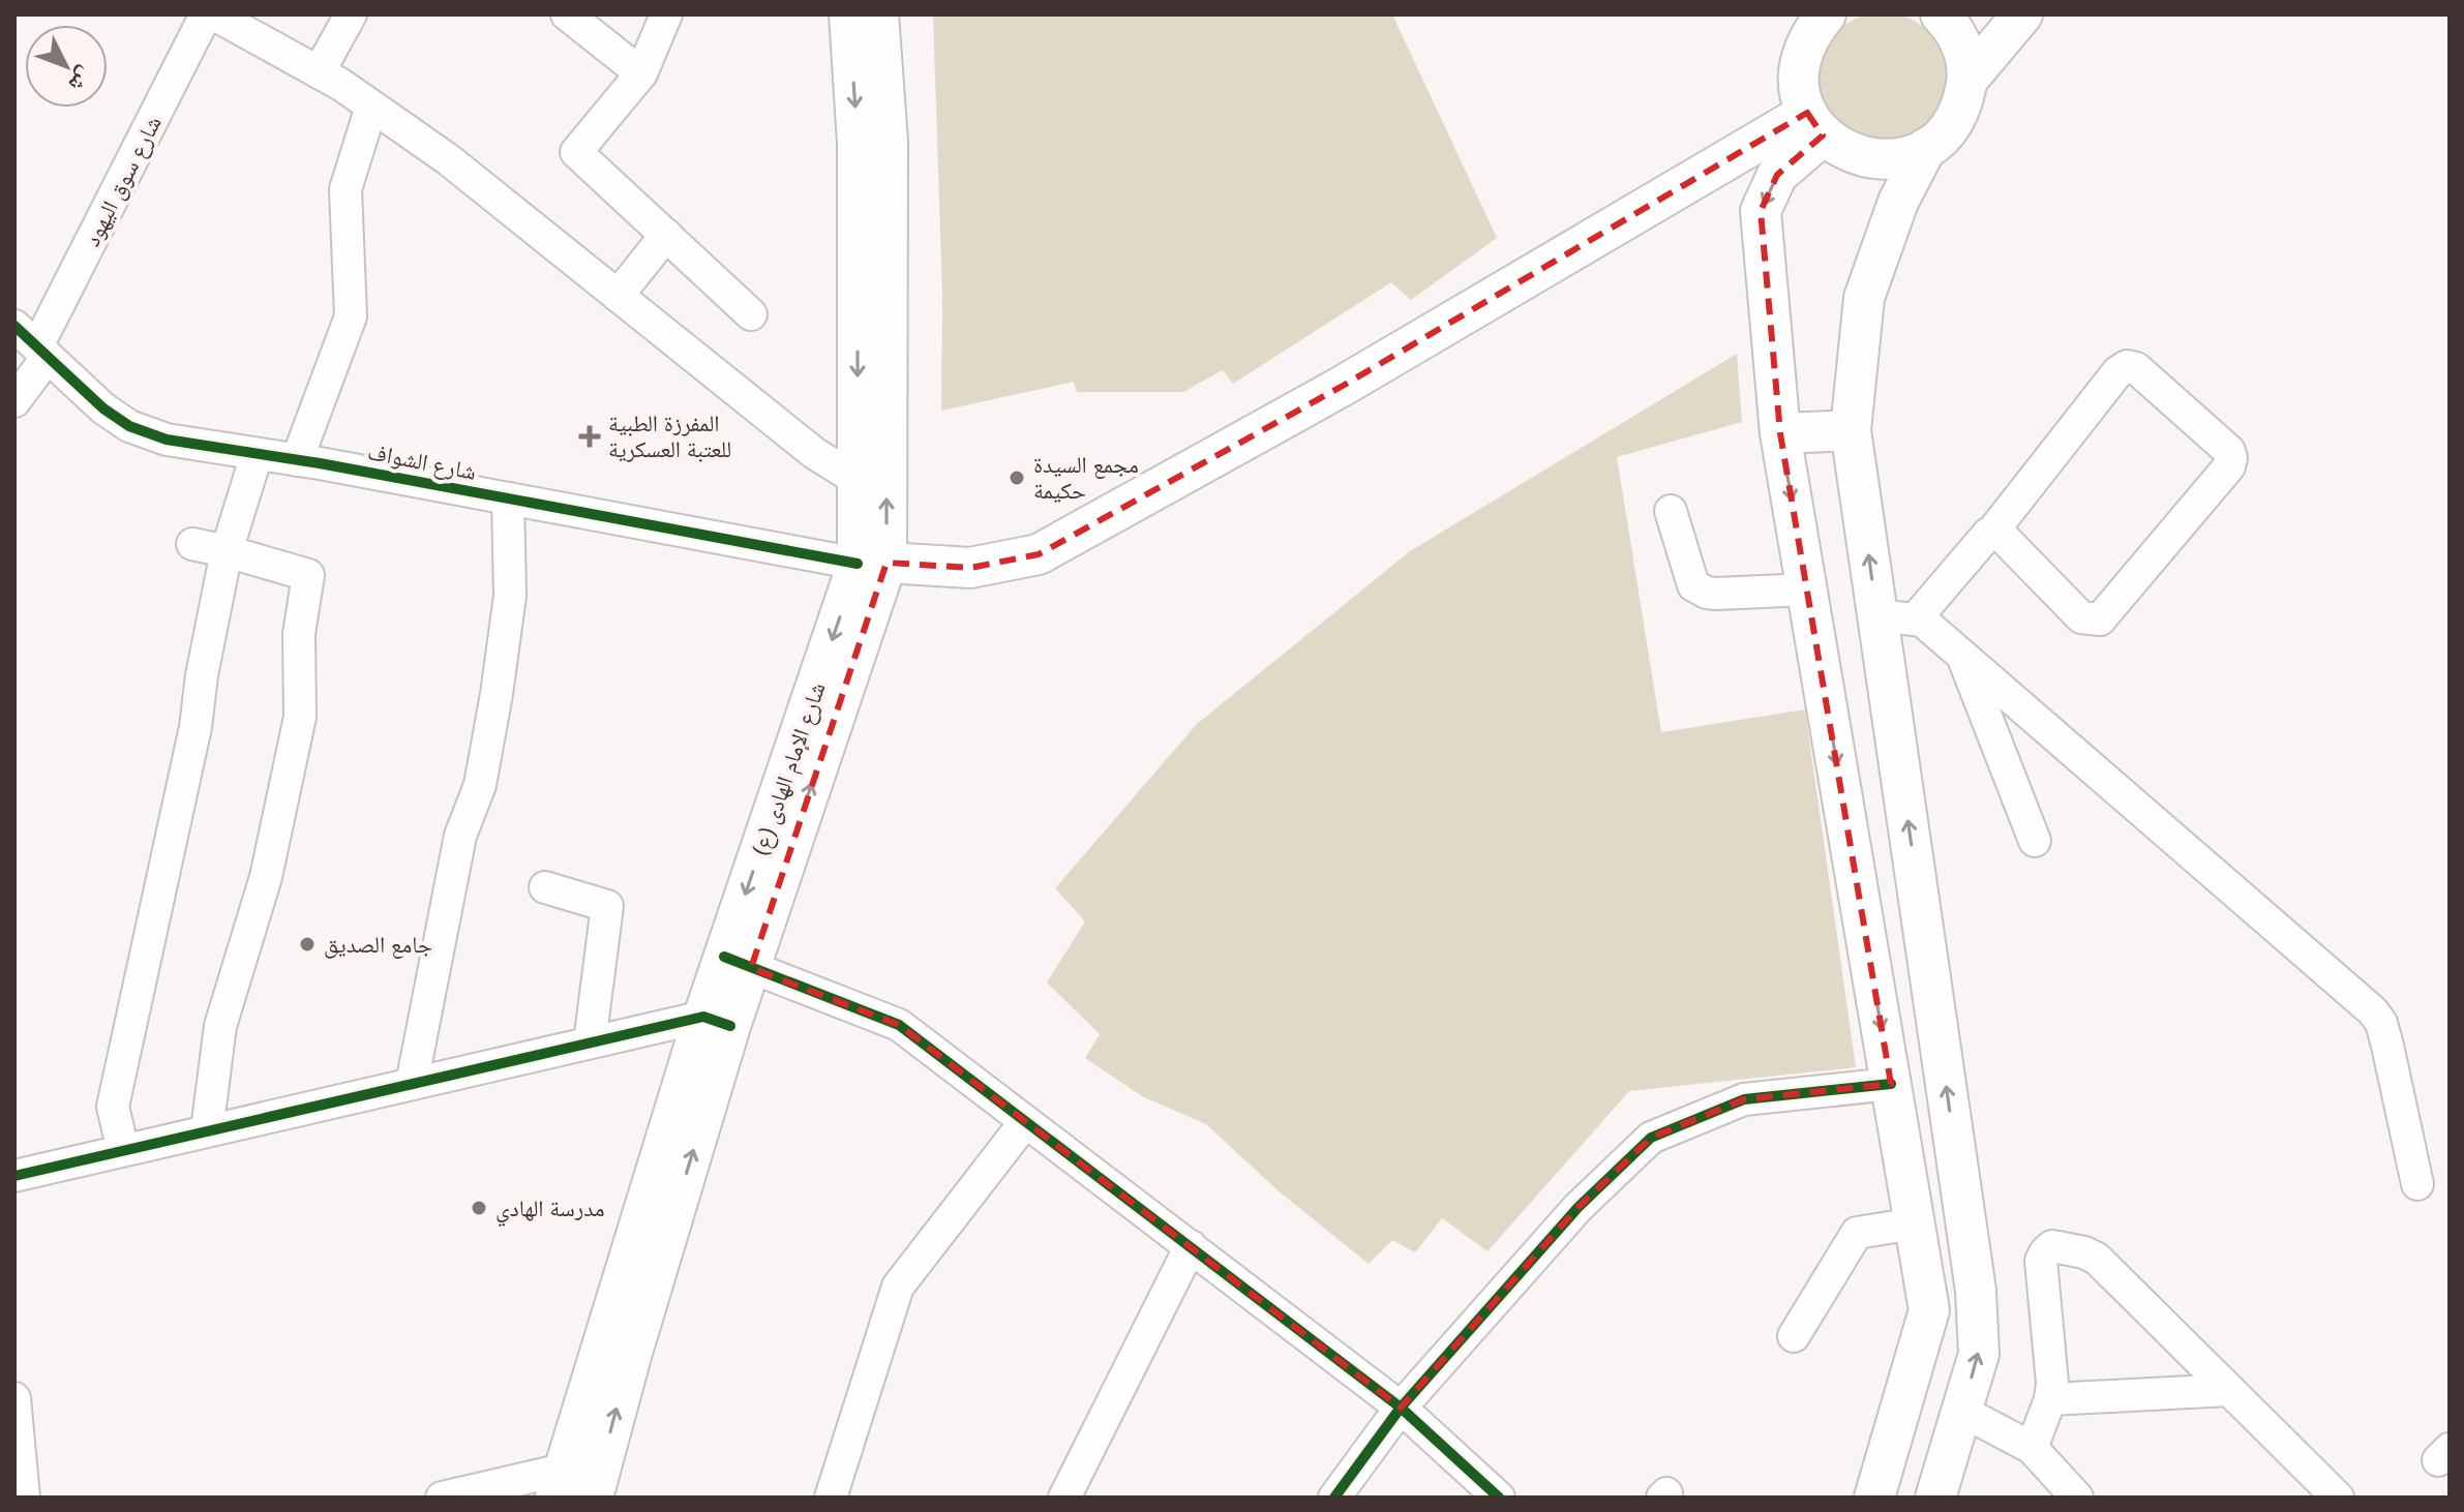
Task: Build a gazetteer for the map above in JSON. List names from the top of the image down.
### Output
{
  "streets": {
    "main road": ["شارع الإمام الهادی (ع)"],
    "street": ["شارع سوق اليهود", "شارع الشواف"]
  },
  "crossings": [
    ["شارع سوق اليهود", "شارع الشواف"],
    ["شارع الشواف", "شارع الإمام الهادی (ع)"]
  ],
  "places": {
    "health": ["المفرزة الطبية للعتبة العسكرية"],
    "other": ["مجمع السيدة حكيمة", "جامع الصديق", "مدرسة الهادي"]
  },
  "north": "bottom right"
}
